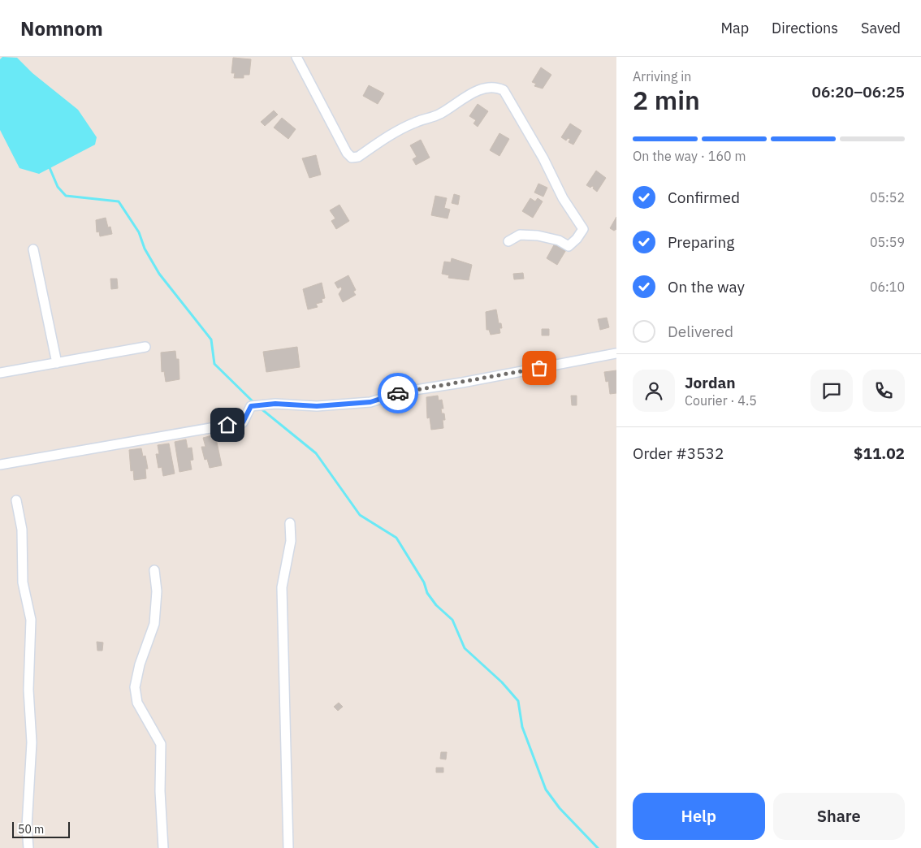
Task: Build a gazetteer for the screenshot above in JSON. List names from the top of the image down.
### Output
{
  "scale_bar": "50 m",
  "page": {
    "header": "Nomnom",
    "nav": ["Map", "Directions", "Saved"],
    "heading": ["2 min", "Arriving in", "06:20–06:25"],
    "panel": [
      "Jordan",
      "Courier · 4.5",
      "Order #3532",
      "$11.02"
    ],
    "bar": "On the way · 160 m",
    "list": [
      ["Confirmed", "05:52"],
      ["Preparing", "05:59"],
      ["On the way", "06:10"],
      "Delivered"
    ],
    "buttons": ["Help", "Share"],
    "scale": "50 m"
  }
}
